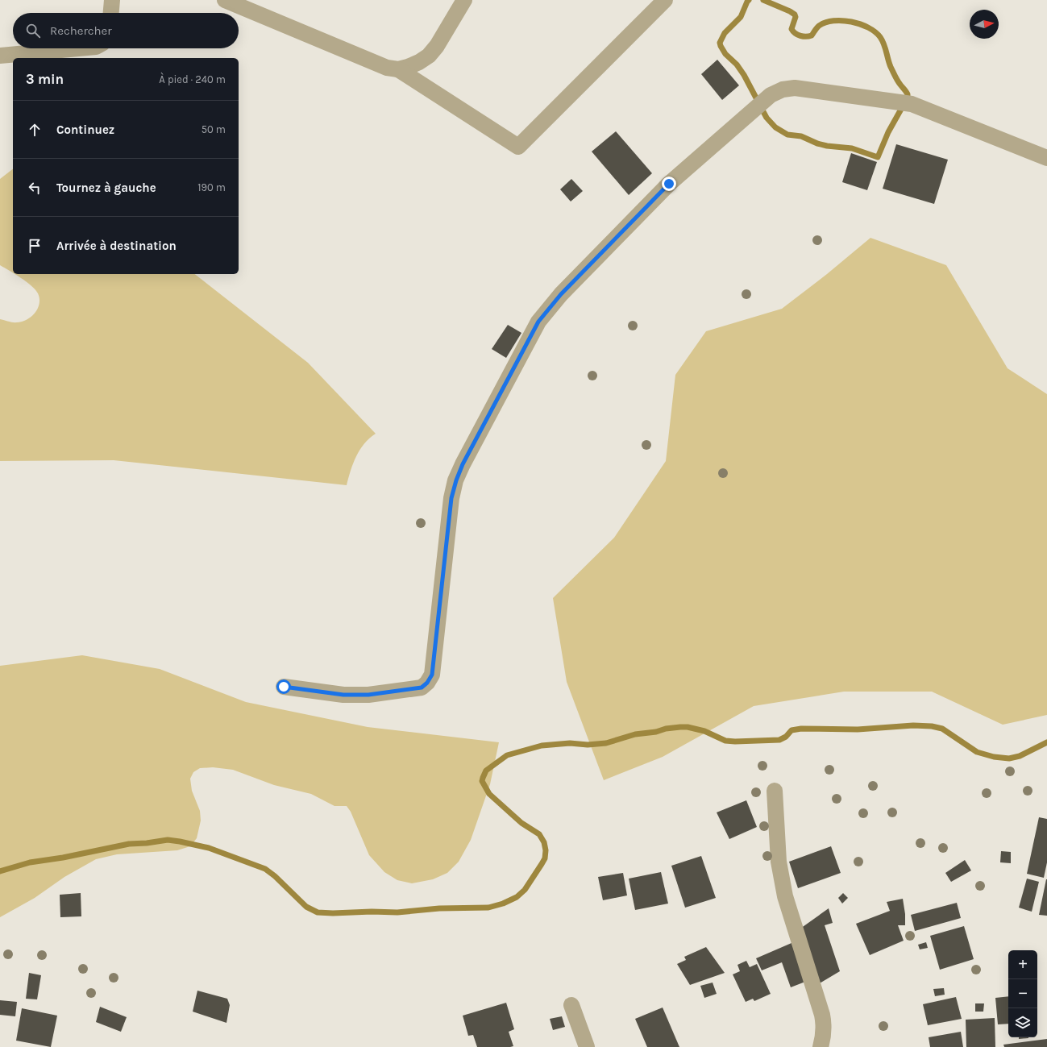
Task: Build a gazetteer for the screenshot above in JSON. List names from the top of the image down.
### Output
{
  "north": "right",
  "page": {
    "search": "Rechercher",
    "heading": ["3 min", "À pied · 240 m"],
    "list": [
      ["Continuez", "50 m"],
      ["Tournez à gauche", "190 m"],
      "Arrivée à destination"
    ],
    "map_buttons": ["+", "−"]
  }
}
